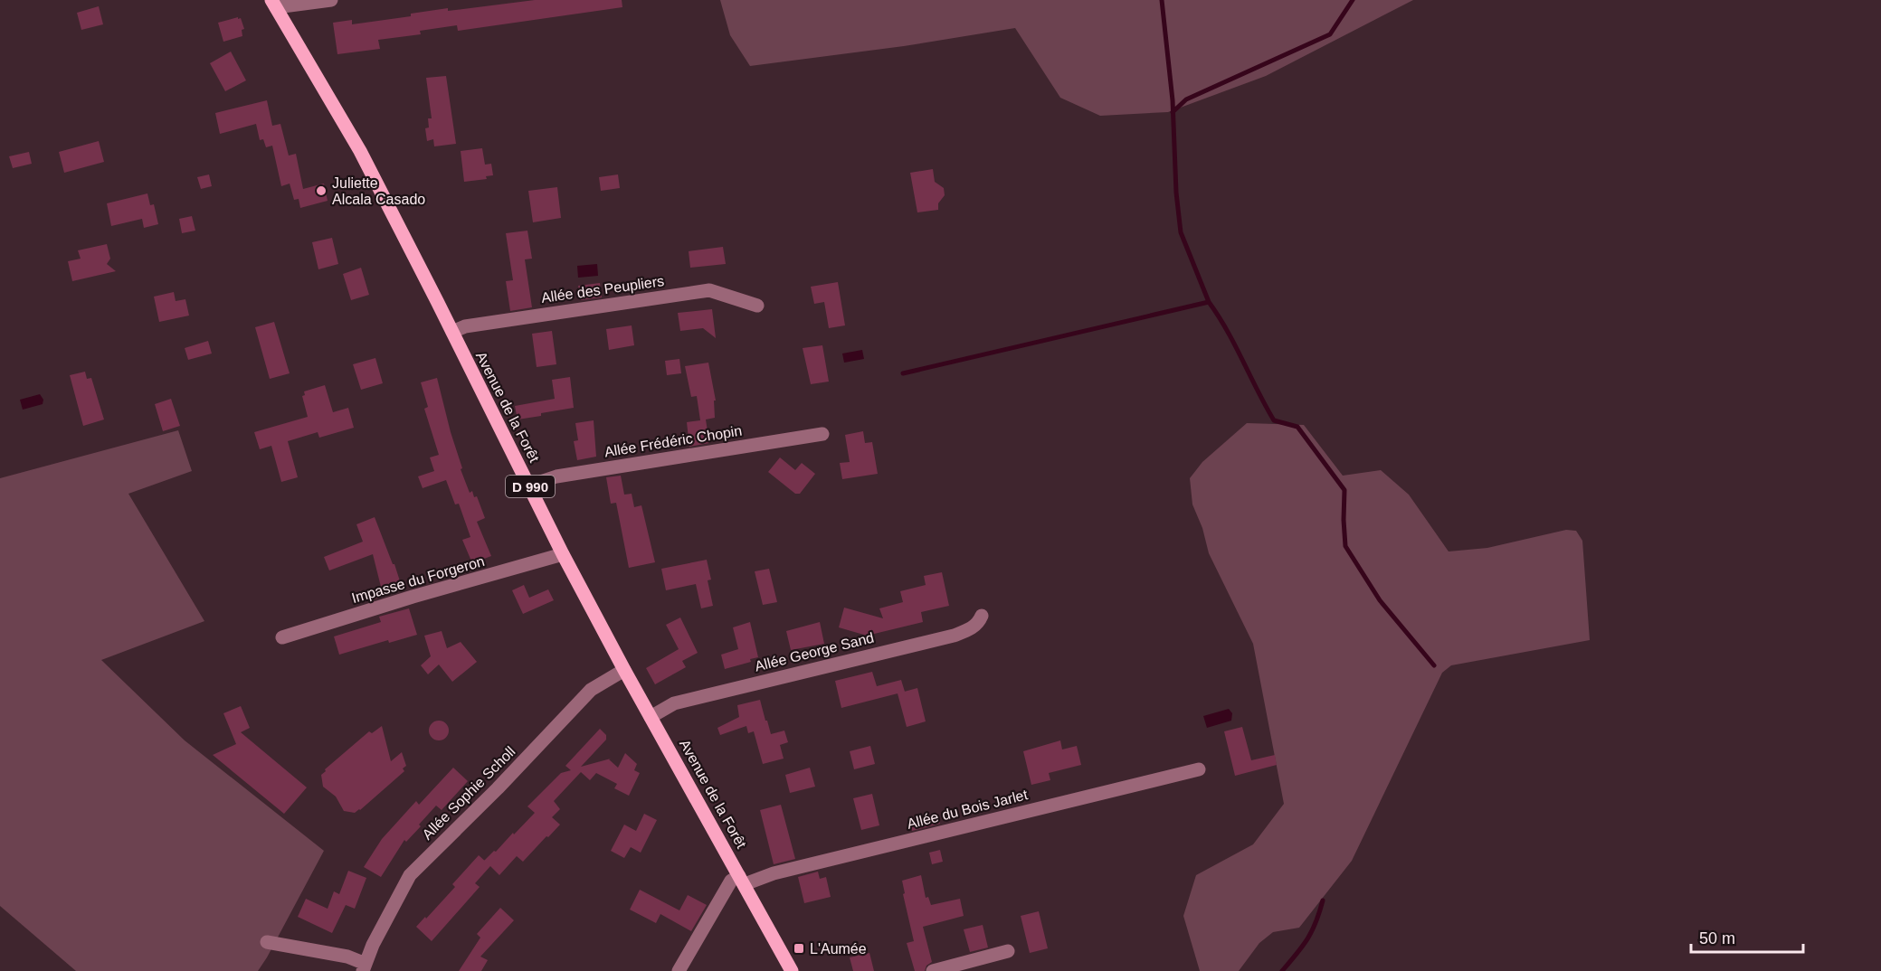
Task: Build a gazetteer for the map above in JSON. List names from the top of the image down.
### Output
{
  "streets": {
    "main road": ["Avenue de la Forêt", "D 990"],
    "street": [
      "Allée des Peupliers",
      "Allée Frédéric Chopin",
      "Impasse du Forgeron",
      "Allée George Sand",
      "Allée Sophie Scholl",
      "Allée du Bois Jarlet"
    ]
  },
  "crossings": [
    ["Allée des Peupliers", "Avenue de la Forêt"],
    ["Avenue de la Forêt", "Allée Frédéric Chopin"],
    ["Avenue de la Forêt", "Impasse du Forgeron"],
    ["Avenue de la Forêt", "Allée George Sand"],
    ["Avenue de la Forêt", "Allée Sophie Scholl"],
    ["Avenue de la Forêt", "Allée du Bois Jarlet"]
  ],
  "places": {
    "other": ["Juliette Alcala Casado"],
    "transit": ["L'Aumée"]
  },
  "scale_bar": "50 m"
}
